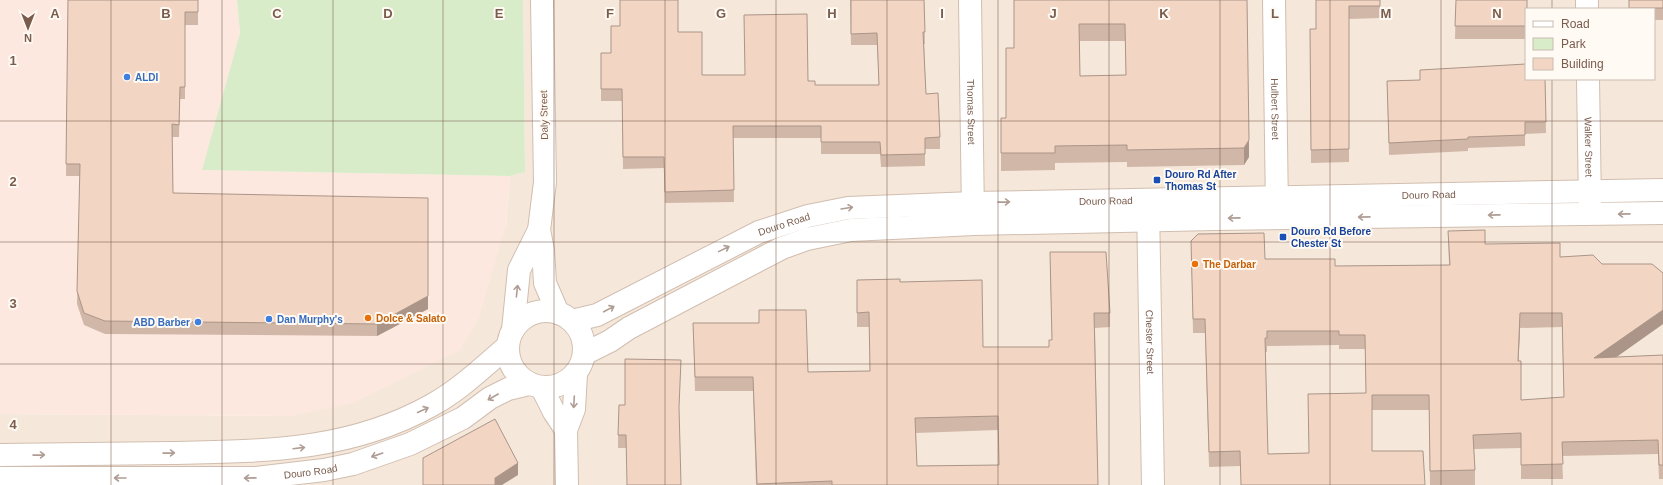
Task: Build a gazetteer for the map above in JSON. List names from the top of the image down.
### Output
{
  "streets": {
    "street": [
      "Hulbert Street",
      "Thomas Street",
      "Daly Street",
      "Walker Street",
      "Douro Road",
      "Chester Street"
    ]
  },
  "crossings": [
    ["Hulbert Street", "Douro Road"],
    ["Thomas Street", "Douro Road"],
    ["Daly Street", "Douro Road"],
    ["Walker Street", "Douro Road"],
    ["Douro Road", "Chester Street"]
  ],
  "places": {
    "other": [
      "ALDI",
      "The Darbar",
      "Dolce & Salato",
      "Dan Murphy's",
      "ABD Barber"
    ],
    "transit": ["Douro Rd After Thomas St", "Douro Rd Before Chester St"]
  },
  "legend": ["Road", "Park", "Building"],
  "north": "bottom",
  "grid": {
    "columns": [
      "A",
      "B",
      "C",
      "D",
      "E",
      "F",
      "G",
      "H",
      "I",
      "J",
      "K",
      "L",
      "M",
      "N"
    ],
    "rows": [
      "1",
      "2",
      "3",
      "4"
    ]
  }
}
